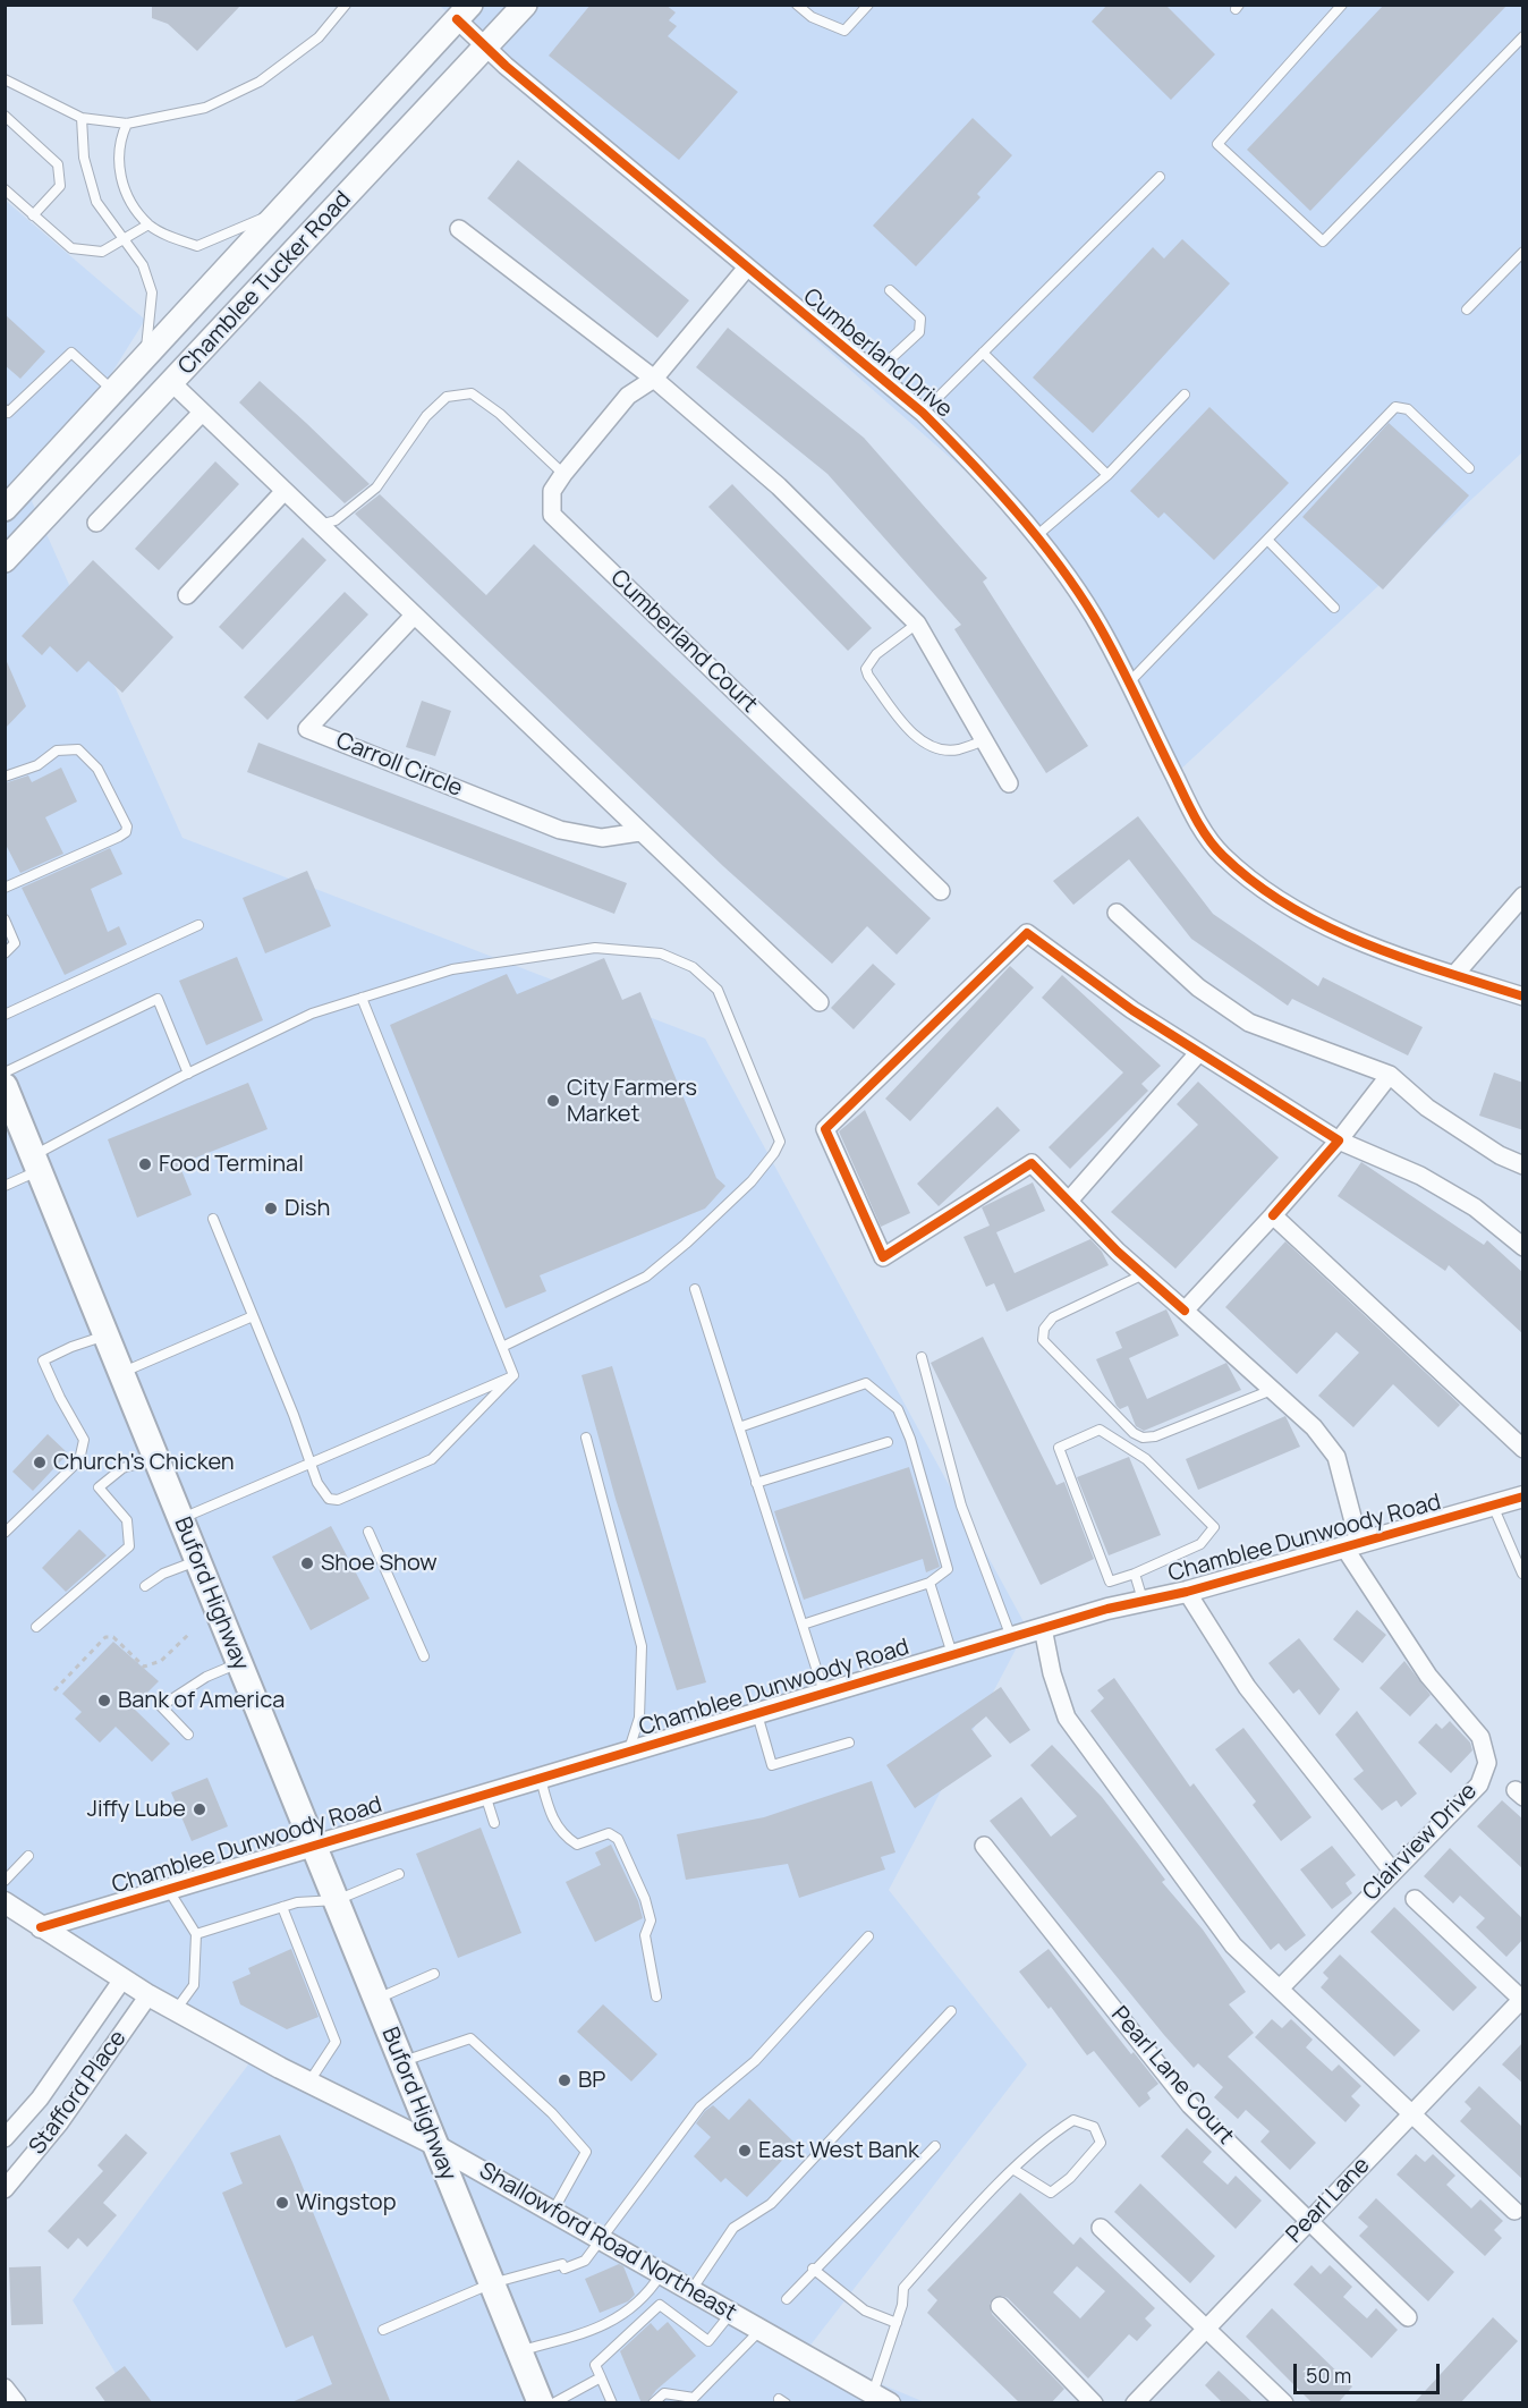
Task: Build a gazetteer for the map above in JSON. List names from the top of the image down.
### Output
{
  "streets": {
    "main road": ["Chamblee Tucker Road", "Buford Highway"],
    "street": [
      "Cumberland Drive",
      "Cumberland Court",
      "Carroll Circle",
      "Chamblee Dunwoody Road",
      "Clairview Drive",
      "Pearl Lane Court",
      "Stafford Place",
      "Pearl Lane",
      "Shallowford Road Northeast"
    ]
  },
  "crossings": [
    ["Chamblee Tucker Road", "Cumberland Drive"],
    ["Cumberland Drive", "Cumberland Court"],
    ["Chamblee Dunwoody Road", "Buford Highway"],
    ["Chamblee Dunwoody Road", "Clairview Drive"],
    ["Chamblee Dunwoody Road", "Shallowford Road Northeast"],
    ["Buford Highway", "Shallowford Road Northeast"],
    ["Pearl Lane Court", "Pearl Lane"],
    ["Stafford Place", "Shallowford Road Northeast"]
  ],
  "places": [
    "City Farmers Market",
    "Food Terminal",
    "Dish",
    "Church's Chicken",
    "Shoe Show",
    "Bank of America",
    "Jiffy Lube",
    "BP",
    "East West Bank",
    "Wingstop"
  ],
  "scale_bar": "50 m"
}
